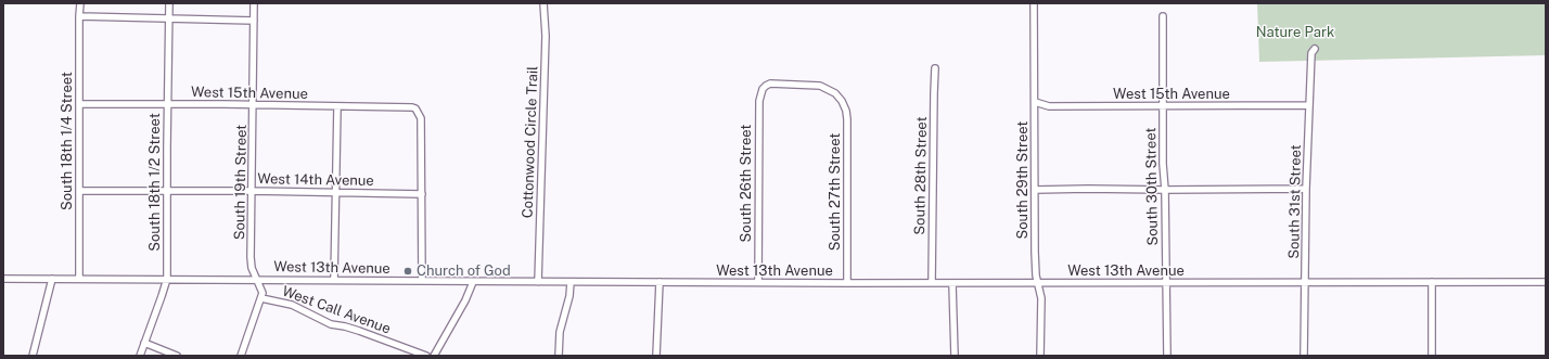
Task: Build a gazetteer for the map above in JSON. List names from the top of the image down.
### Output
{
  "streets": {
    "street": [
      "West 15th Avenue",
      "South 18th 1/4 Street",
      "Cottonwood Circle Trail",
      "South 28th Street",
      "West 14th Avenue",
      "South 29th Street",
      "South 18th 1/2 Street",
      "South 19th Street",
      "South 26th Street",
      "South 30th Street",
      "South 27th Street",
      "South 31st Street",
      "West 13th Avenue",
      "West Call Avenue"
    ]
  },
  "crossings": [
    ["West 15th Avenue", "South 18th 1/4 Street"],
    ["West 15th Avenue", "West 14th Avenue"],
    ["West 15th Avenue", "South 29th Street"],
    ["West 15th Avenue", "South 18th 1/2 Street"],
    ["West 15th Avenue", "South 19th Street"],
    ["West 15th Avenue", "South 30th Street"],
    ["West 15th Avenue", "South 31st Street"],
    ["South 18th 1/4 Street", "West 14th Avenue"],
    ["South 18th 1/4 Street", "West 13th Avenue"],
    ["Cottonwood Circle Trail", "West 13th Avenue"],
    ["South 28th Street", "West 13th Avenue"],
    ["West 14th Avenue", "South 18th 1/2 Street"],
    ["West 14th Avenue", "South 19th Street"],
    ["South 29th Street", "West 13th Avenue"],
    ["South 18th 1/2 Street", "West 13th Avenue"],
    ["South 19th Street", "West 13th Avenue"],
    ["South 19th Street", "West Call Avenue"],
    ["South 26th Street", "South 27th Street"],
    ["South 26th Street", "West 13th Avenue"],
    ["South 30th Street", "West 13th Avenue"],
    ["South 27th Street", "West 13th Avenue"],
    ["South 31st Street", "West 13th Avenue"]
  ],
  "parks": ["Nature Park"],
  "places": ["Church of God"]
}
